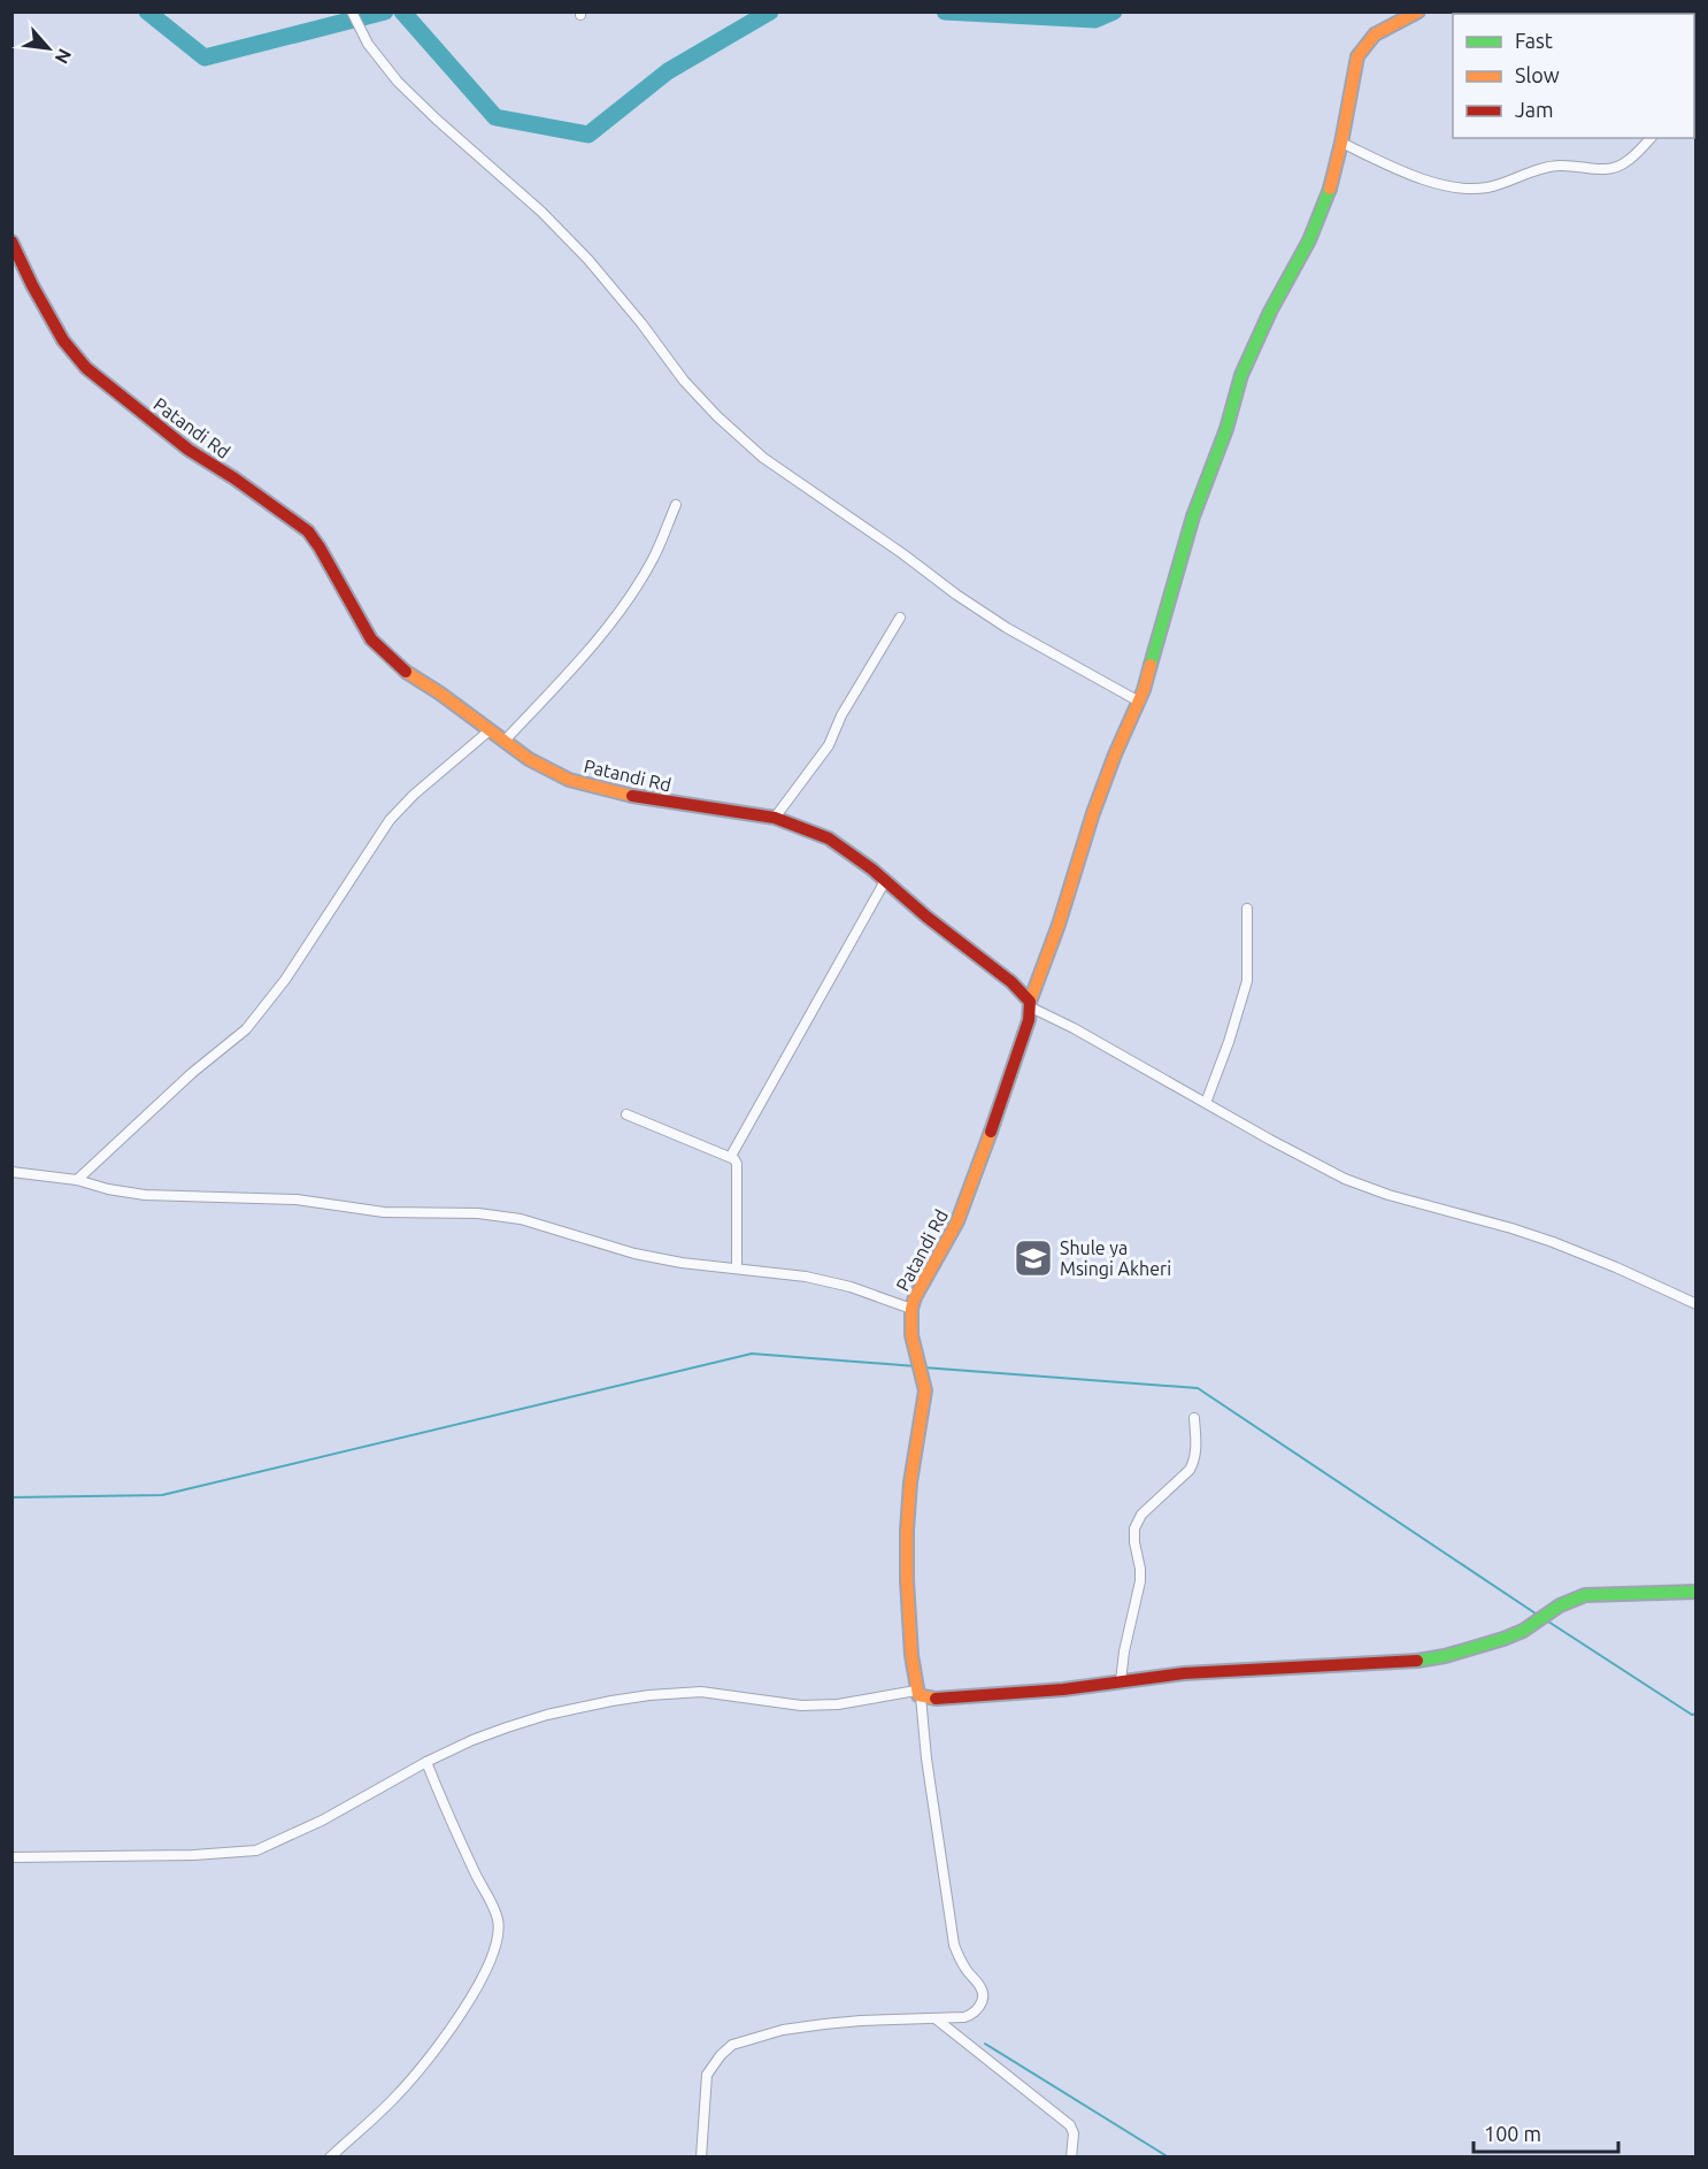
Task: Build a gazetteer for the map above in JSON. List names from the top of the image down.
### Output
{
  "streets": {
    "street": ["Patandi Rd"]
  },
  "places": {
    "school or university": ["Shule ya Msingi Akheri"]
  },
  "legend": ["Fast", "Slow", "Jam"],
  "scale_bar": "100 m",
  "north": "bottom right"
}
